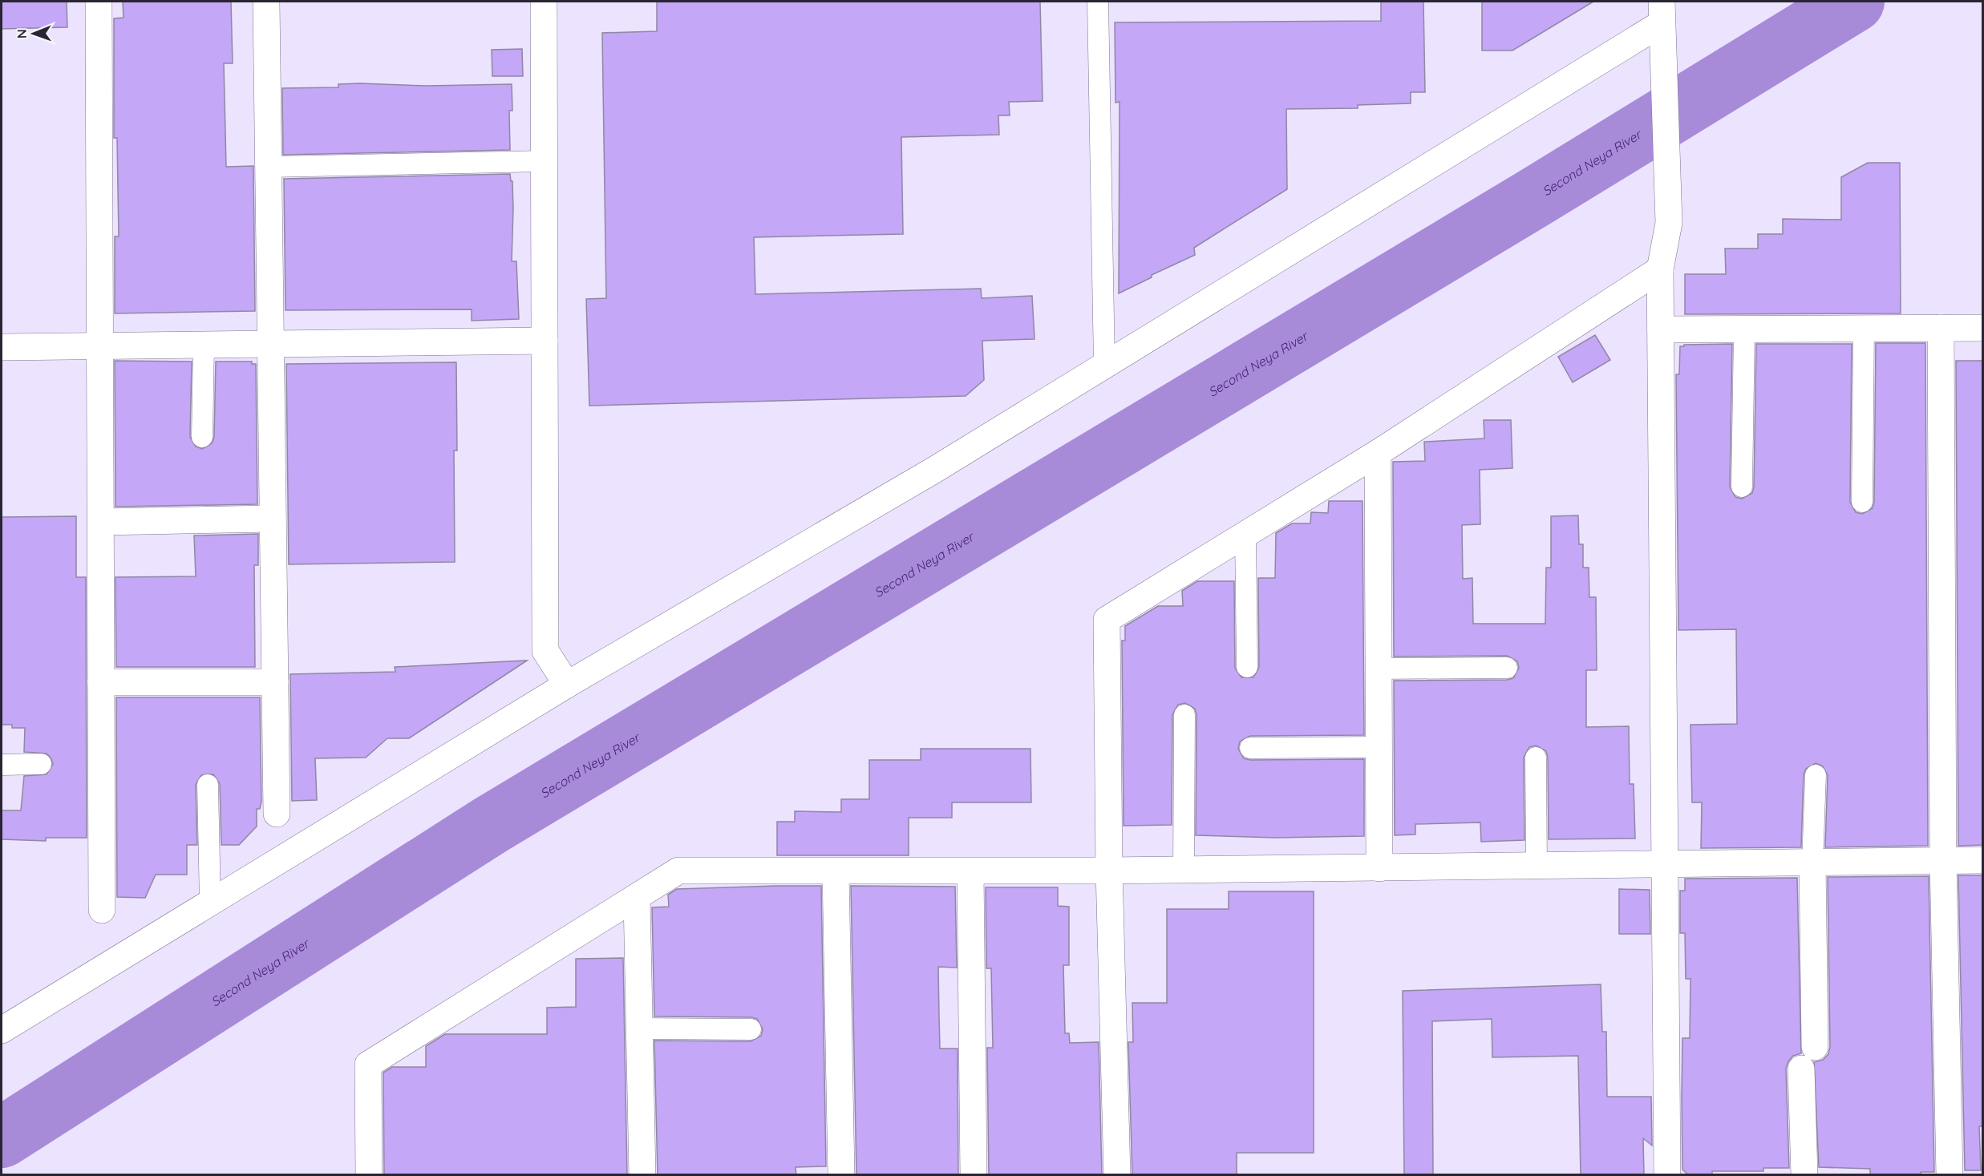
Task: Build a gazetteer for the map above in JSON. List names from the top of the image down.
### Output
{
  "water": ["Second Neya River"],
  "north": "left"
}
